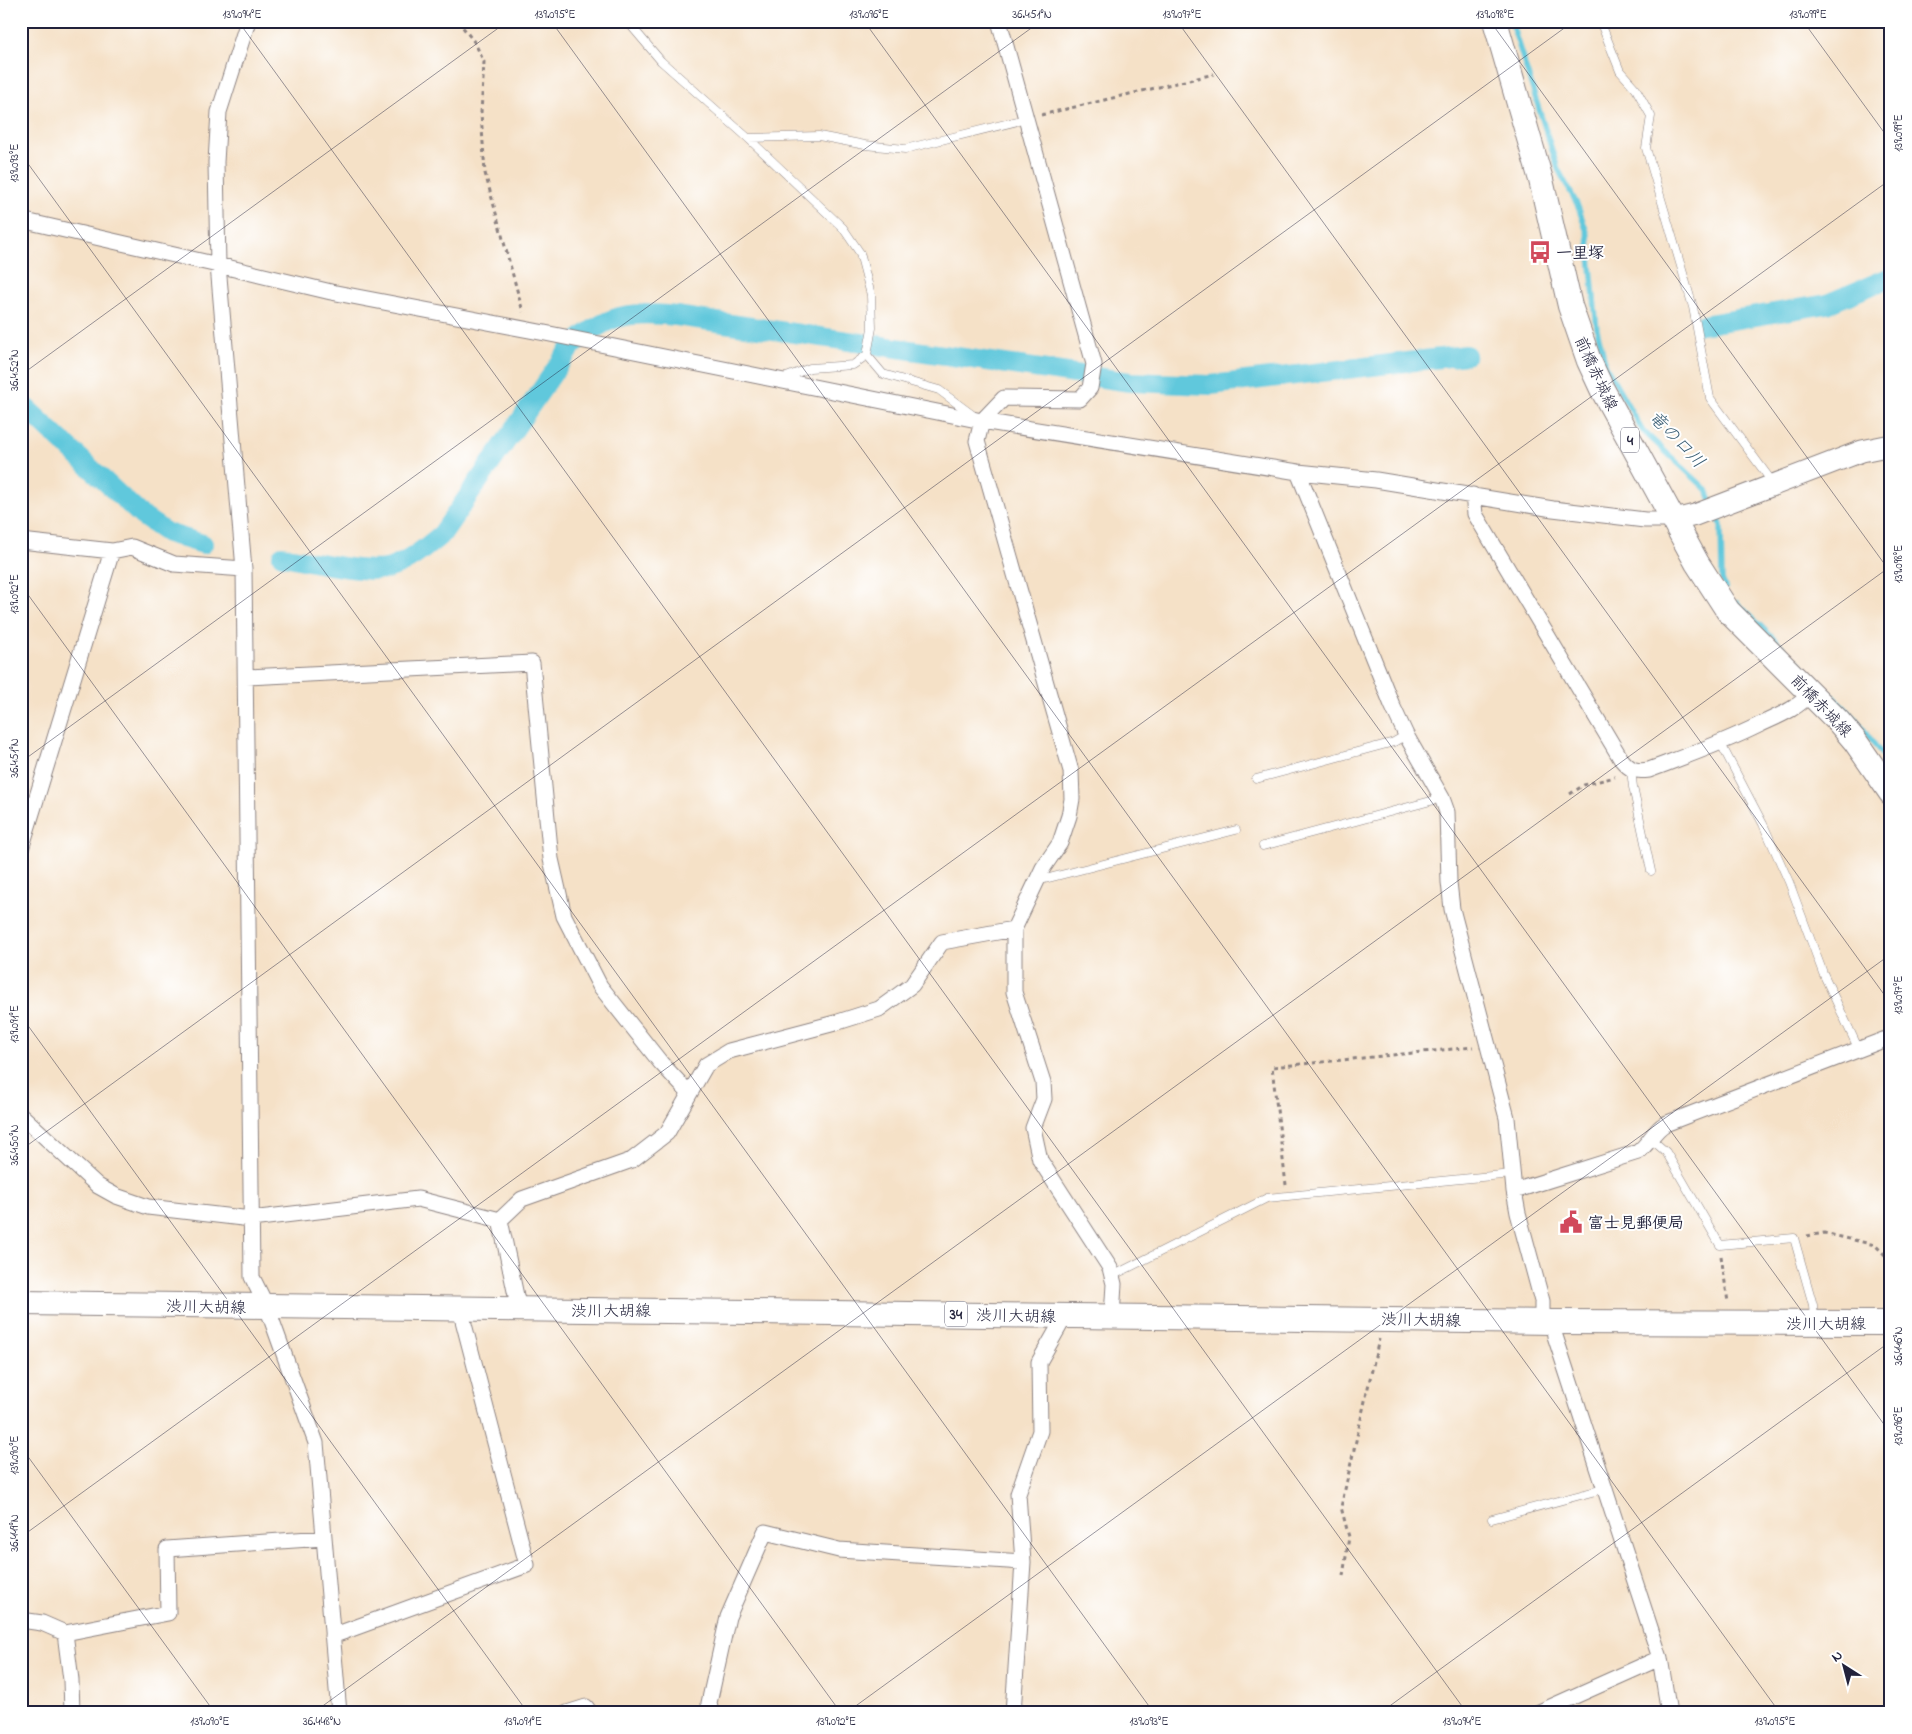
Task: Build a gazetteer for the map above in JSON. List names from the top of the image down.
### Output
{
  "streets": {
    "main road": [
      "前橋赤城線",
      "4",
      "渋川大胡線",
      "34"
    ]
  },
  "water": ["竜の口川"],
  "places": {
    "bus stop": ["一里塚"],
    "public building": ["富士見郵便局"]
  },
  "north": "top left",
  "coordinates": [
    "139.094°E",
    "139.095°E",
    "139.096°E",
    "36.451°N",
    "139.097°E",
    "139.098°E",
    "139.099°E",
    "139.093°E",
    "36.452°N",
    "139.092°E",
    "139.091°E",
    "36.450°N",
    "36.446°N",
    "139.090°E",
    "36.449°N",
    "36.448°N"
  ]
}
